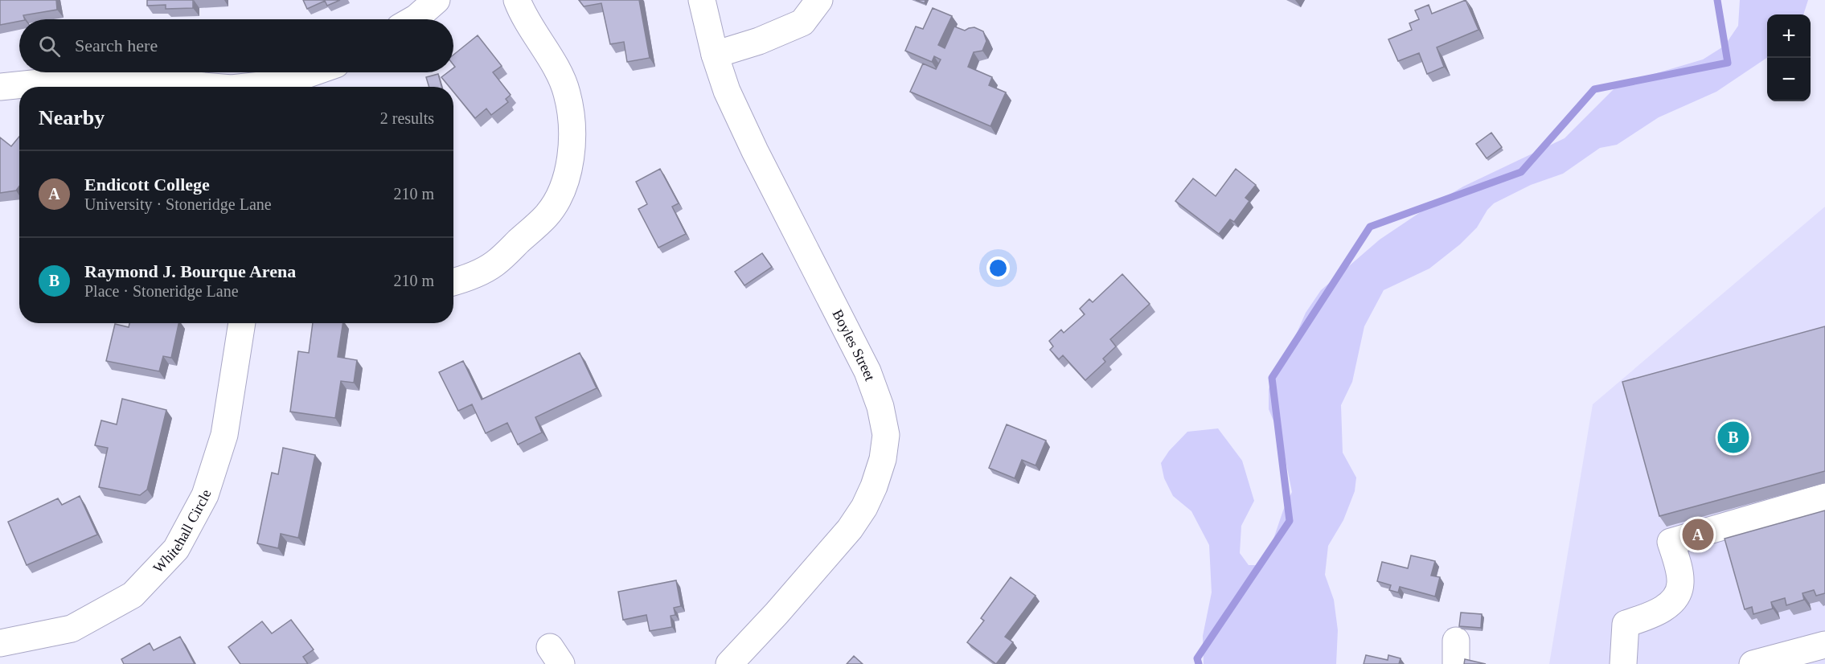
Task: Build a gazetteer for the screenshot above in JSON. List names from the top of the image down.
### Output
{
  "streets": {
    "street": ["Boyles Street", "Whitehall Circle"]
  },
  "page": {
    "map_buttons": ["+", "−"],
    "search": "Search here",
    "heading": ["Nearby", "2 results"],
    "list": [
      {
        "mark": "A",
        "name": "Endicott College",
        "note": "University · Stoneridge Lane",
        "value": "210 m"
      },
      {
        "mark": "B",
        "name": "Raymond J. Bourque Arena",
        "note": "Place · Stoneridge Lane",
        "value": "210 m"
      }
    ],
    "pins": ["B", "A"]
  }
}
